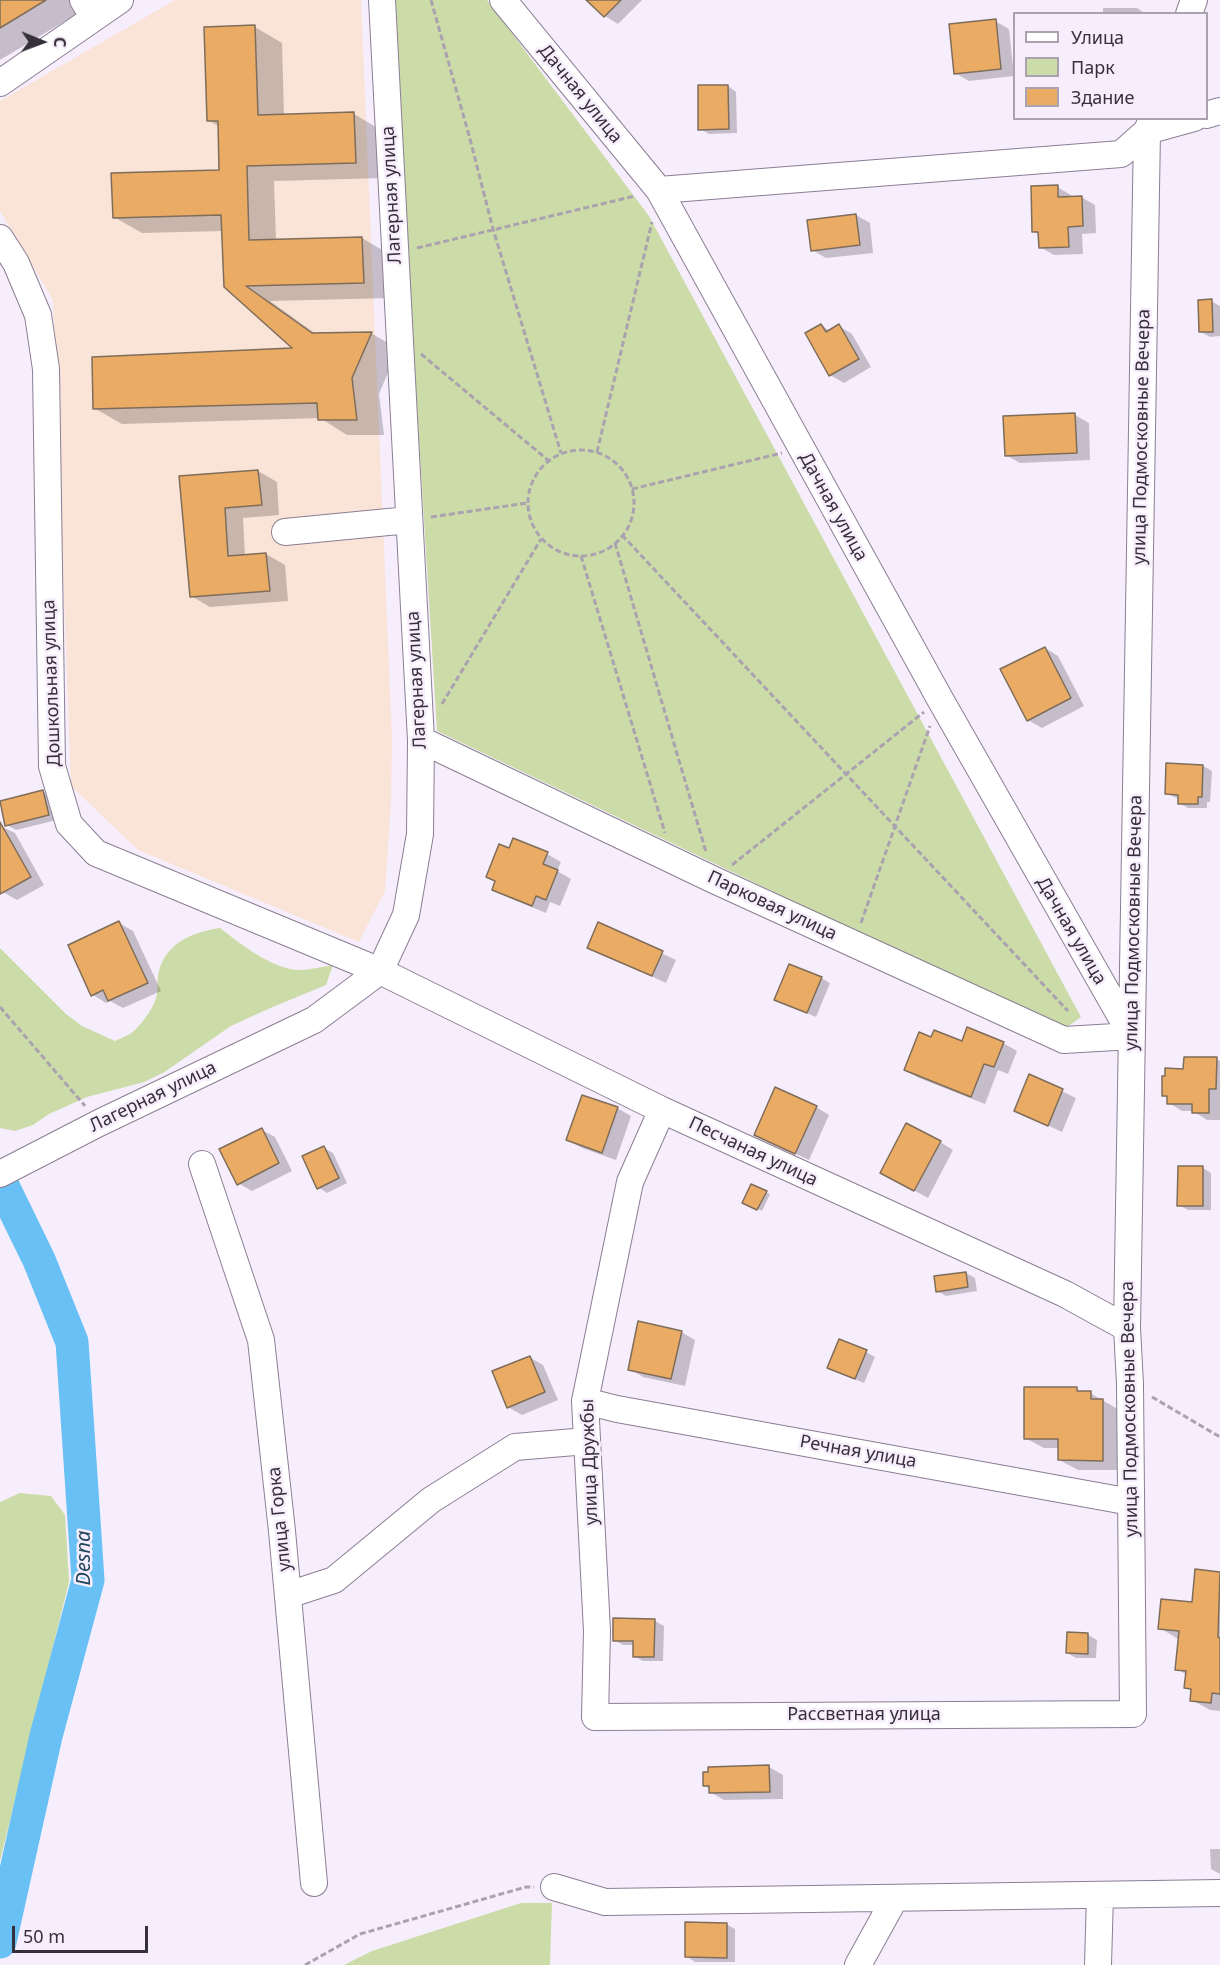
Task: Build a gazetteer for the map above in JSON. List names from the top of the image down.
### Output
{
  "streets": {
    "street": [
      "Дачная улица",
      "Лагерная улица",
      "улица Подмосковные Вечера",
      "Дошкольная улица",
      "Парковая улица",
      "Песчаная улица",
      "Речная улица",
      "улица Дружбы",
      "улица Горка",
      "Рассветная улица"
    ]
  },
  "crossings": [
    ["Дачная улица", "улица Подмосковные Вечера"],
    ["Дачная улица", "Парковая улица"],
    ["Лагерная улица", "Дошкольная улица"],
    ["Лагерная улица", "Парковая улица"],
    ["Лагерная улица", "Песчаная улица"],
    ["улица Подмосковные Вечера", "Парковая улица"],
    ["улица Подмосковные Вечера", "Песчаная улица"],
    ["улица Подмосковные Вечера", "Речная улица"],
    ["улица Подмосковные Вечера", "Рассветная улица"],
    ["Дошкольная улица", "Песчаная улица"],
    ["Песчаная улица", "улица Дружбы"],
    ["Речная улица", "улица Дружбы"],
    ["улица Дружбы", "Рассветная улица"]
  ],
  "water": ["Desna"],
  "legend": ["Улица", "Парк", "Здание"],
  "scale_bar": "50 m",
  "north": "right"
}
